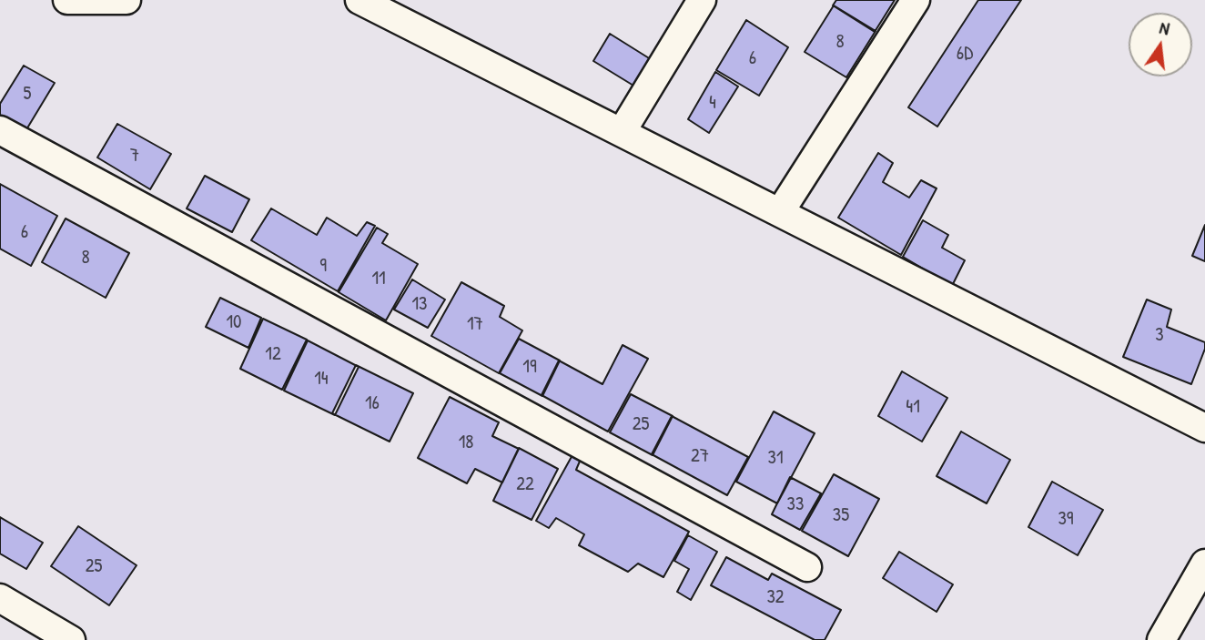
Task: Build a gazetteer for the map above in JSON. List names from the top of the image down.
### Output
{
  "house_numbers": [
    "8",
    "6D",
    "6",
    "5",
    "4",
    "7",
    "6",
    "8",
    "9",
    "11",
    "13",
    "10",
    "17",
    "3",
    "12",
    "19",
    "14",
    "16",
    "41",
    "25",
    "18",
    "27",
    "31",
    "22",
    "33",
    "35",
    "39",
    "25",
    "32"
  ],
  "north": "top"
}
